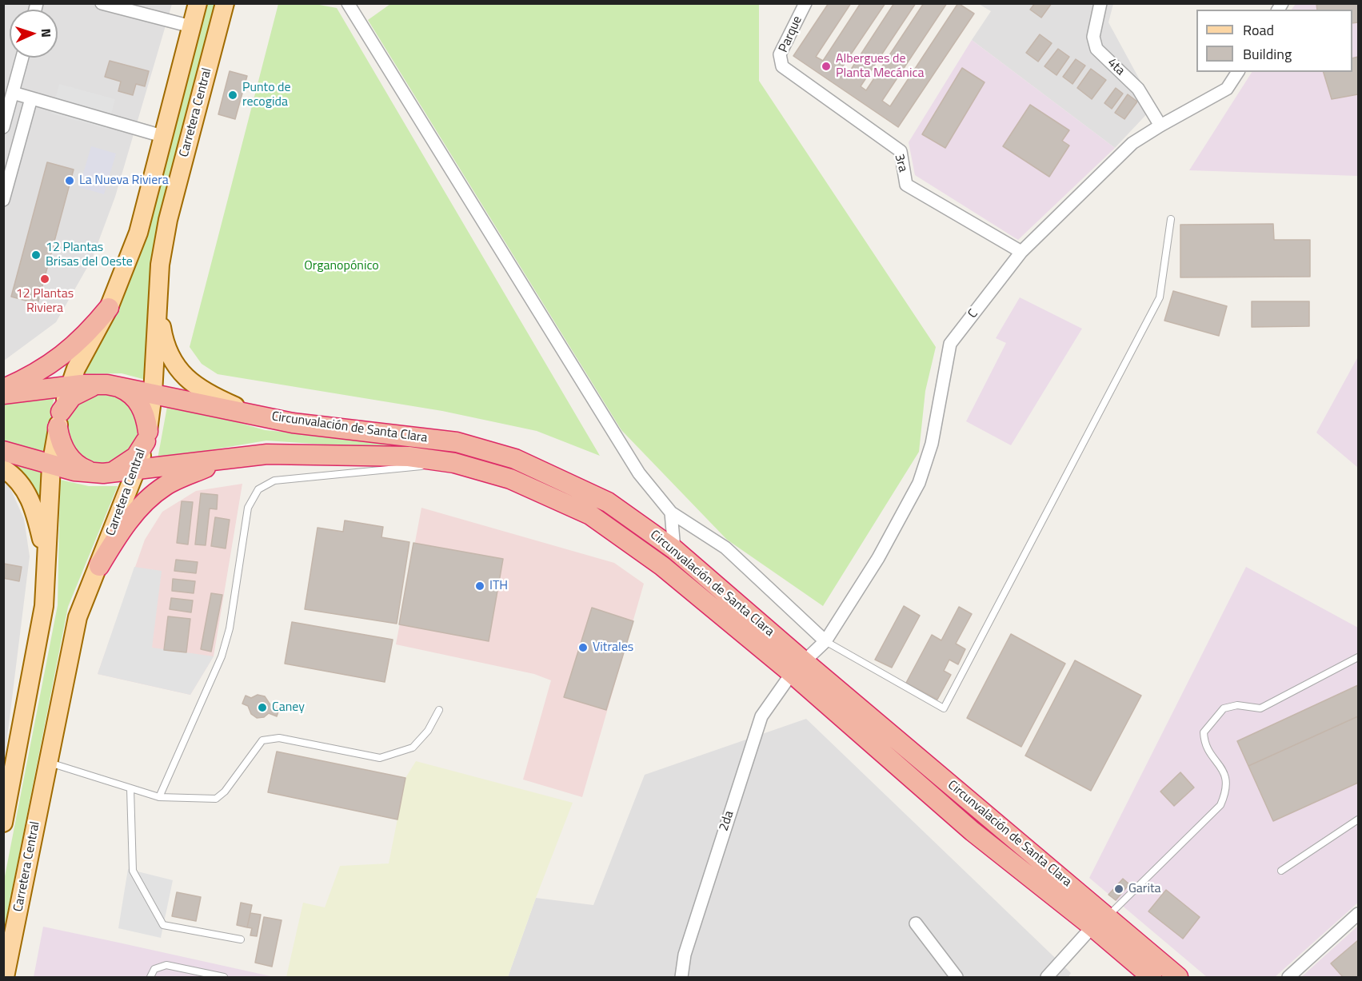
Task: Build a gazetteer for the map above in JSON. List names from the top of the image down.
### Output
{
  "streets": {
    "highway": ["Circunvalación de Santa Clara"],
    "main road": ["Carretera Central"],
    "street": [
      "Parque",
      "4ta",
      "3ra",
      "C",
      "2da"
    ]
  },
  "crossings": [
    ["Parque", "3ra"],
    ["4ta", "C"],
    ["Carretera Central", "Circunvalación de Santa Clara"],
    ["3ra", "C"],
    ["C", "Circunvalación de Santa Clara"],
    ["C", "2da"],
    ["Circunvalación de Santa Clara", "2da"]
  ],
  "parks": ["Organopónico"],
  "places": [
    "Albergues de Planta Mecánica",
    "Punto de recogida",
    "La Nueva Riviera",
    "12 Plantas Brisas del Oeste",
    "12 Plantas Riviera",
    "ITH",
    "Vitrales",
    "Caney",
    "Garita"
  ],
  "legend": ["Road", "Building"],
  "north": "right"
}
